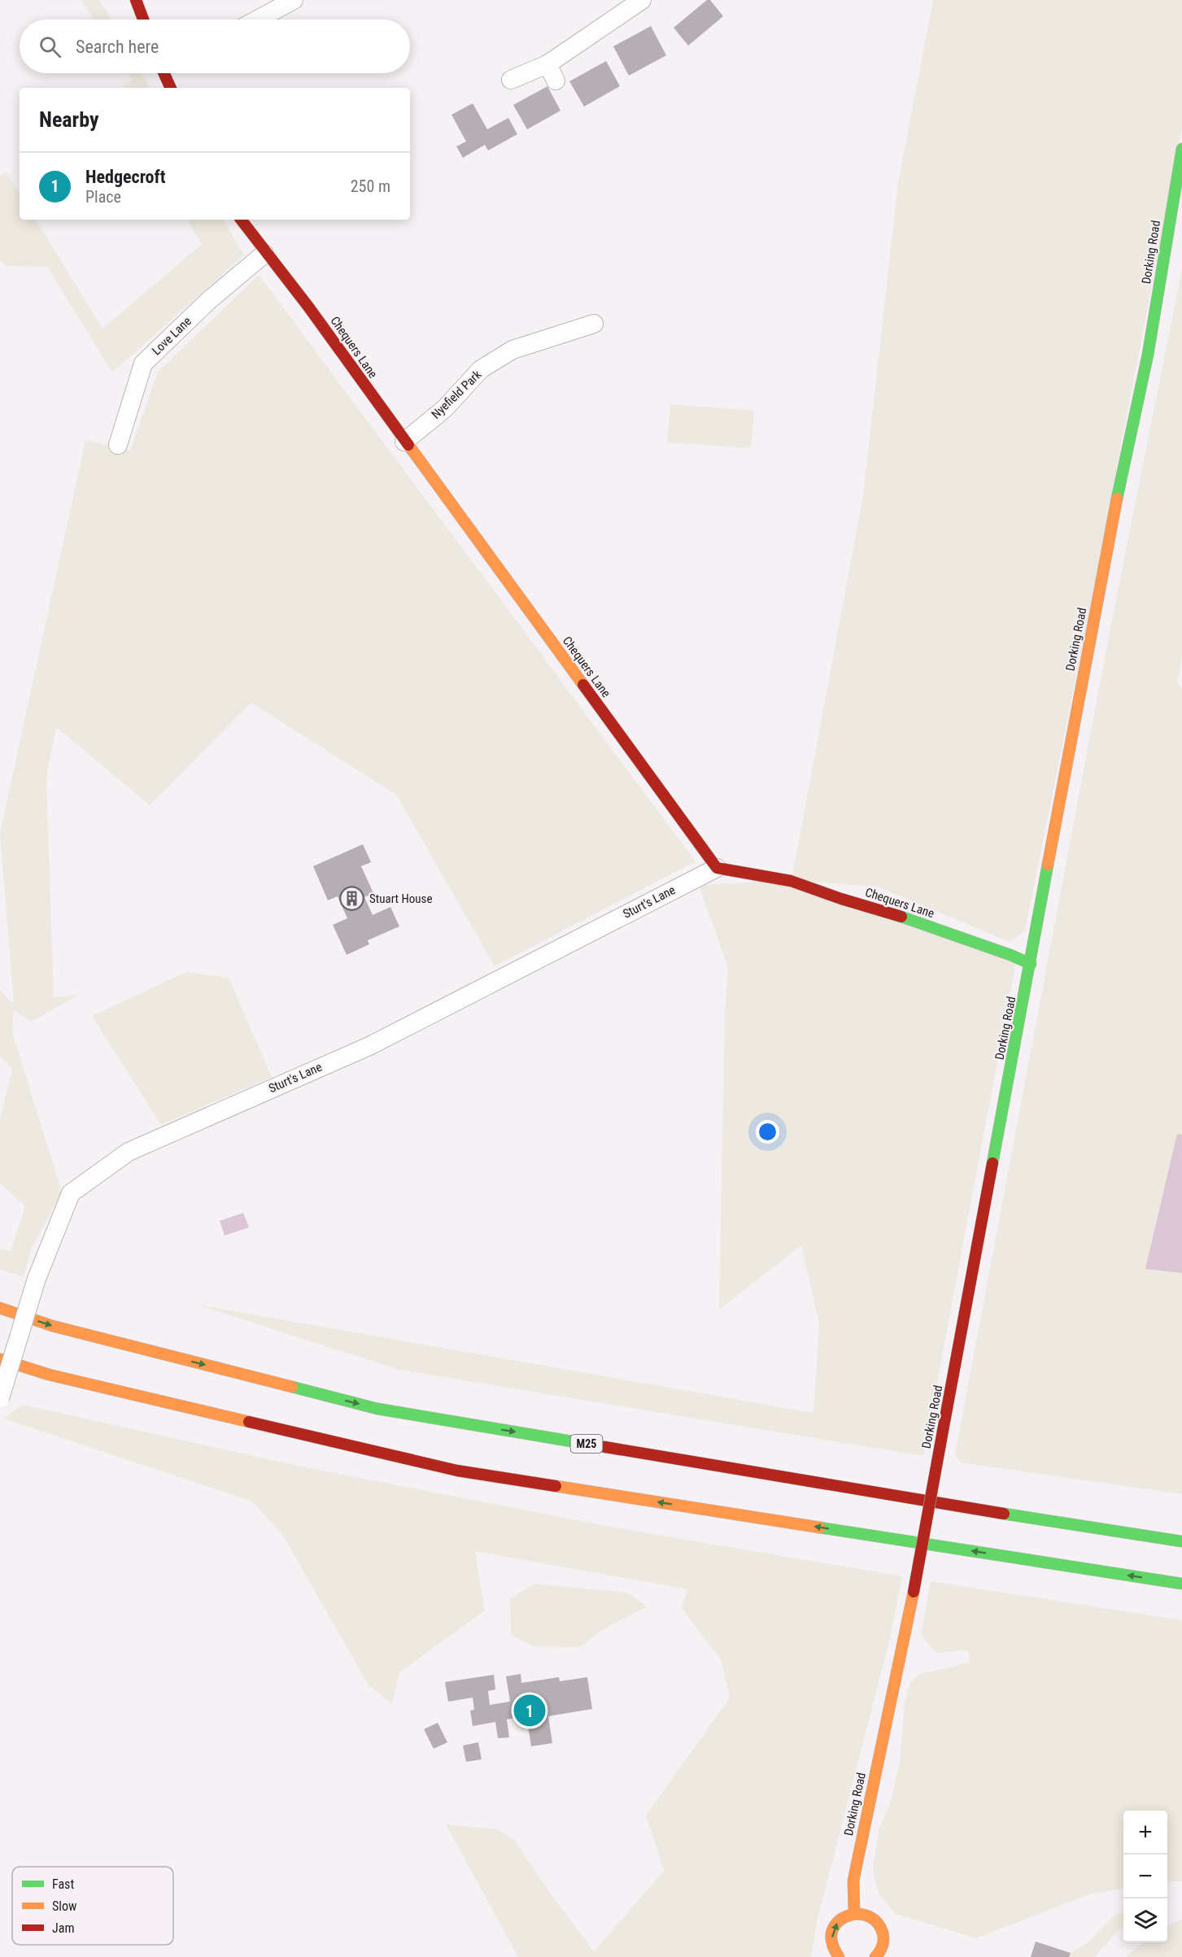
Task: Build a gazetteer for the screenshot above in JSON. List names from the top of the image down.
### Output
{
  "streets": {
    "main road": ["Dorking Road", "Chequers Lane", "M25"],
    "street": ["Love Lane", "Nyefield Park", "Sturt's Lane"]
  },
  "crossings": [
    ["Dorking Road", "Chequers Lane"],
    ["Love Lane", "Chequers Lane"],
    ["Chequers Lane", "Nyefield Park"],
    ["Chequers Lane", "Sturt's Lane"]
  ],
  "places": {
    "building": ["Stuart House"]
  },
  "legend": ["Fast", "Slow", "Jam"],
  "page": {
    "search": "Search here",
    "heading": "Nearby",
    "list": [
      {
        "mark": "1",
        "name": "Hedgecroft",
        "note": "Place",
        "value": "250 m"
      }
    ],
    "pins": "1",
    "map_buttons": ["+", "−"]
  }
}
